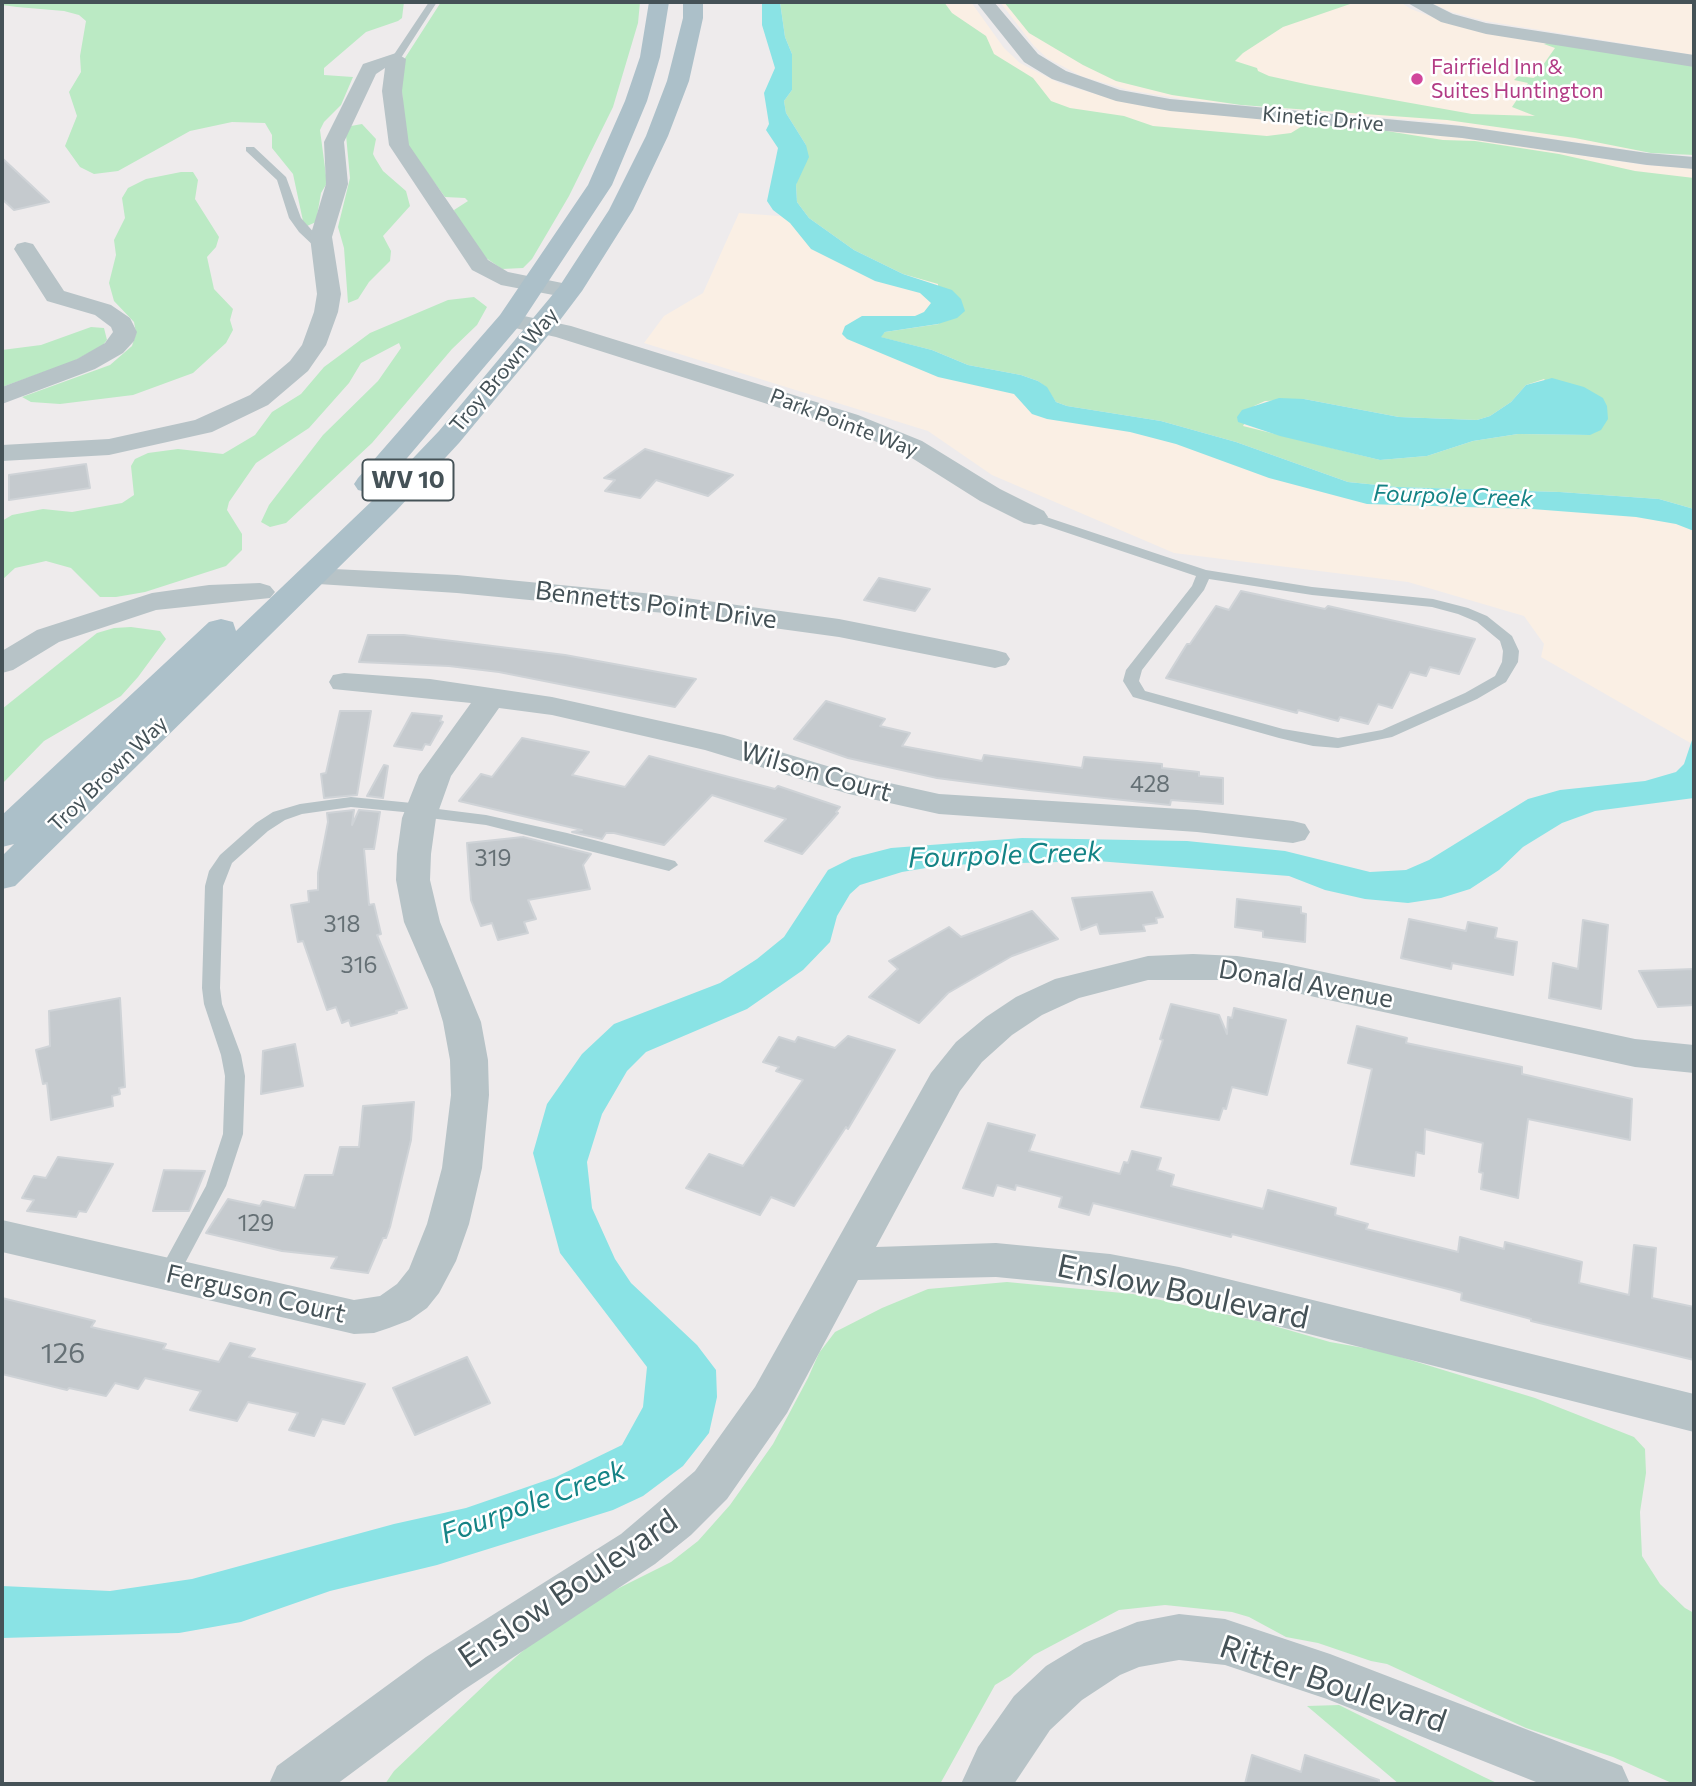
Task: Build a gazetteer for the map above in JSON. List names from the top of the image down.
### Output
{
  "streets": {
    "main road": ["Troy Brown Way", "WV 10"],
    "street": [
      "Kinetic Drive",
      "Park Pointe Way",
      "Bennetts Point Drive",
      "Wilson Court",
      "Donald Avenue",
      "Enslow Boulevard",
      "Ferguson Court",
      "Ritter Boulevard"
    ]
  },
  "crossings": [
    ["Troy Brown Way", "Park Pointe Way"],
    ["Troy Brown Way", "Bennetts Point Drive"],
    ["Wilson Court", "Ferguson Court"],
    ["Donald Avenue", "Enslow Boulevard"]
  ],
  "water": ["Fourpole Creek"],
  "places": ["Fairfield Inn & Suites Huntington"],
  "house_numbers": [
    "428",
    "319",
    "318",
    "316",
    "129",
    "126"
  ]
}
